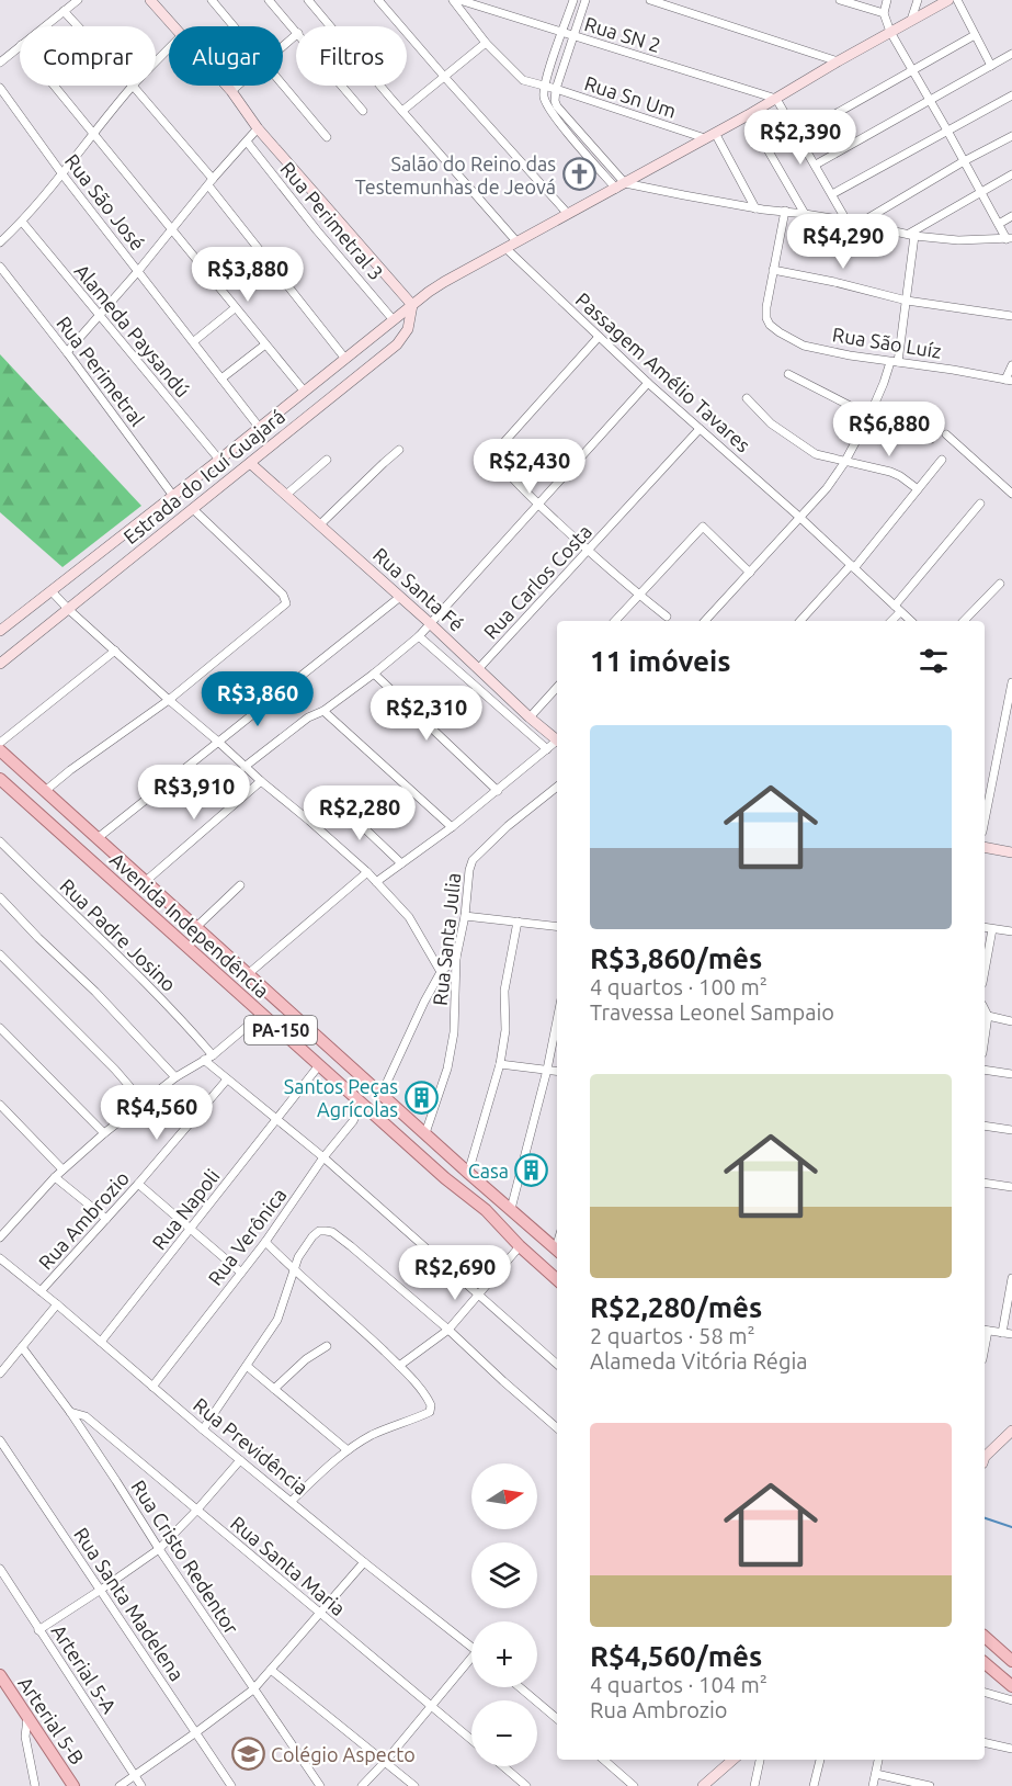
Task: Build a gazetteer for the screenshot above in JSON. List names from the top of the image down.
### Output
{
  "streets": {
    "main road": [
      "Estrada do Icuí Guajará",
      "Rua Santa Fé",
      "Avenida Independência",
      "PA-150",
      "Arterial 5-B"
    ],
    "street": [
      "Rua SN 2",
      "Rua Sn Um",
      "Rua São José",
      "Rua Perimetral 3",
      "Alameda Paysandú",
      "Rua São Luíz",
      "Rua Perimetral",
      "Passagem Amélio Tavares",
      "Rua Carlos Costa",
      "Rua Padre Josino",
      "Rua Santa Julia",
      "Rua Napoli",
      "Rua Ambrozio",
      "Rua Verônica",
      "Rua Previdência",
      "Rua Cristo Redentor",
      "Rua Santa Maria",
      "Rua Santa Madelena",
      "Arterial 5-A"
    ]
  },
  "crossings": [
    ["Rua SN 2", "Estrada do Icuí Guajará"],
    ["Rua Sn Um", "Estrada do Icuí Guajará"],
    ["Rua São José", "Estrada do Icuí Guajará"],
    ["Rua Perimetral 3", "Estrada do Icuí Guajará"],
    ["Alameda Paysandú", "Estrada do Icuí Guajará"],
    ["Rua Perimetral", "Estrada do Icuí Guajará"],
    ["Passagem Amélio Tavares", "Estrada do Icuí Guajará"],
    ["Passagem Amélio Tavares", "Rua Carlos Costa"],
    ["Estrada do Icuí Guajará", "Rua Santa Fé"],
    ["Rua Carlos Costa", "Rua Santa Fé"],
    ["Avenida Independência", "Rua Santa Julia"],
    ["Avenida Independência", "Rua Napoli"],
    ["Avenida Independência", "Rua Verônica"],
    ["Rua Napoli", "Rua Previdência"],
    ["Rua Ambrozio", "Rua Previdência"],
    ["Rua Verônica", "Rua Previdência"],
    ["Rua Cristo Redentor", "Rua Santa Maria"]
  ],
  "places": {
    "church": ["Salão do Reino das Testemunhas de Jeová"],
    "building": ["Santos Peças Agrícolas", "Casa"],
    "school or university": ["Colégio Aspecto"]
  },
  "north": "right",
  "page": {
    "chip": ["Comprar", "Alugar", "Filtros"],
    "price": [
      "R$2,390",
      "R$4,290",
      "R$3,880",
      "R$6,880",
      "R$2,430",
      "R$3,860",
      "R$2,310",
      "R$3,910",
      "R$2,280",
      "R$4,560",
      "R$2,690"
    ],
    "heading": "11 imóveis",
    "list": [
      {
        "name": "R$3,860/mês",
        "note": "4 quartos · 100 m² · Travessa Leonel Sampaio"
      },
      {
        "name": "R$2,280/mês",
        "note": "2 quartos · 58 m² · Alameda Vitória Régia"
      },
      {
        "name": "R$4,560/mês",
        "note": "4 quartos · 104 m² · Rua Ambrozio"
      }
    ],
    "map_buttons": ["+", "−"]
  }
}
